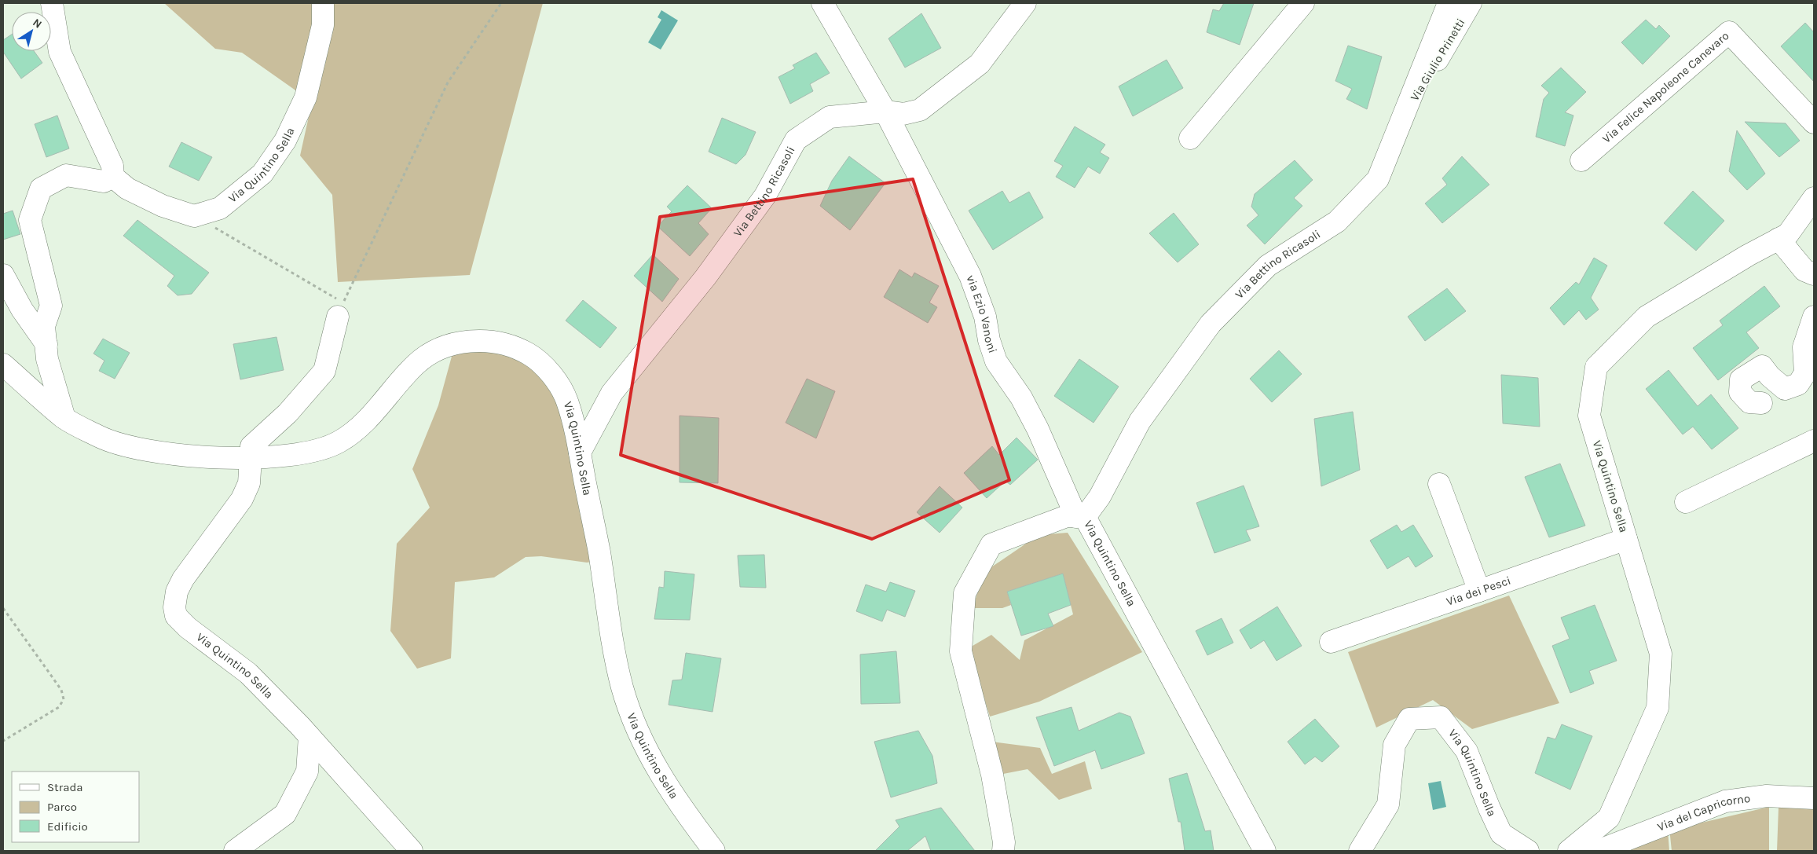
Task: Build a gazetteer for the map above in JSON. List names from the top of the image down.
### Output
{
  "streets": {
    "street": [
      "Via Giulio Prinetti",
      "Via Felice Napoleone Canevaro",
      "Via Quintino Sella",
      "Via Bettino Ricasoli",
      "via Ezio Vanoni",
      "Via dei Pesci",
      "Via del Capricorno"
    ]
  },
  "crossings": [
    ["Via Giulio Prinetti", "Via Bettino Ricasoli"],
    ["Via Quintino Sella", "Via Bettino Ricasoli"],
    ["Via Quintino Sella", "via Ezio Vanoni"],
    ["Via Quintino Sella", "Via dei Pesci"],
    ["Via Bettino Ricasoli", "via Ezio Vanoni"]
  ],
  "legend": ["Strada", "Parco", "Edificio"],
  "north": "top right"
}
